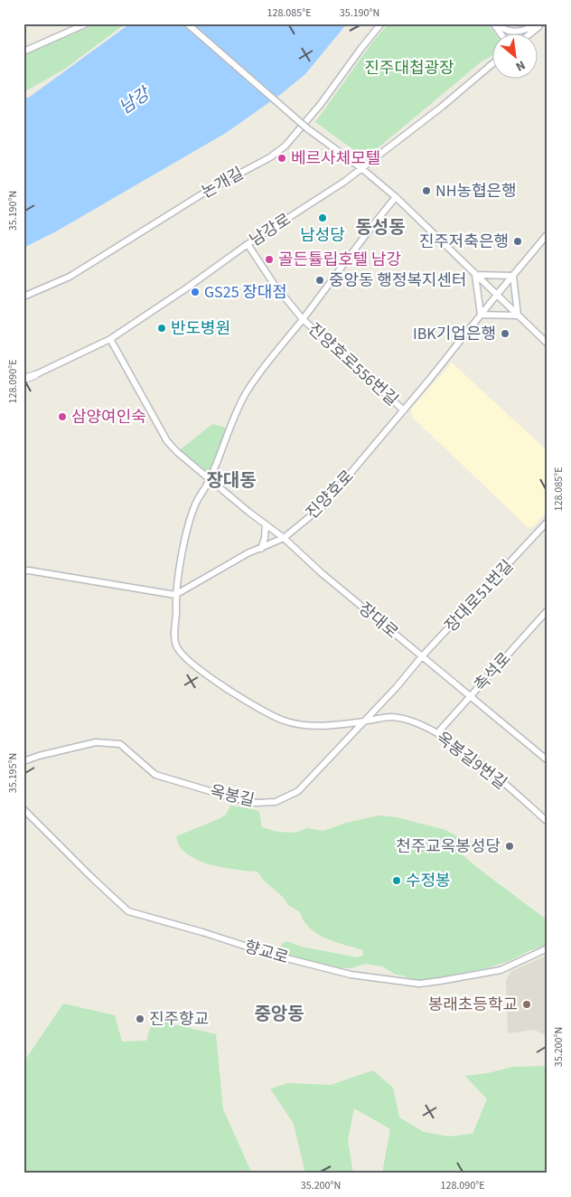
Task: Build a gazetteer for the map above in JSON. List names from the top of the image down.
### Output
{
  "streets": {
    "main road": ["남강로"],
    "street": [
      "논개길",
      "진양호로556번길",
      "진양호로",
      "장대로51번길",
      "장대로",
      "촉석로",
      "옥봉길9번길",
      "옥봉길",
      "향교로"
    ]
  },
  "crossings": [
    ["남강로", "진양호로556번길"],
    ["남강로", "장대로"],
    ["진양호로556번길", "진양호로"],
    ["진양호로", "장대로"],
    ["진양호로", "옥봉길9번길"],
    ["장대로51번길", "장대로"],
    ["장대로51번길", "옥봉길"],
    ["장대로", "촉석로"],
    ["장대로", "옥봉길9번길"],
    ["장대로", "옥봉길"],
    ["촉석로", "옥봉길9번길"],
    ["옥봉길9번길", "옥봉길"]
  ],
  "districts": ["동성동", "장대동", "중앙동"],
  "water": ["남강"],
  "parks": ["진주대첩광장"],
  "places": [
    "베르사체모텔",
    "NH농협은행",
    "남성당",
    "진주저축은행",
    "골든튤립호텔 남강",
    "중앙동 행정복지센터",
    "GS25 장대점",
    "반도병원",
    "IBK기업은행",
    "삼양여인숙",
    "천주교옥봉성당",
    "수정봉",
    "봉래초등학교",
    "진주향교"
  ],
  "north": "bottom right",
  "coordinates": [
    "128.085°E",
    "35.190°N",
    "128.090°E",
    "35.195°N",
    "35.200°N"
  ]
}
